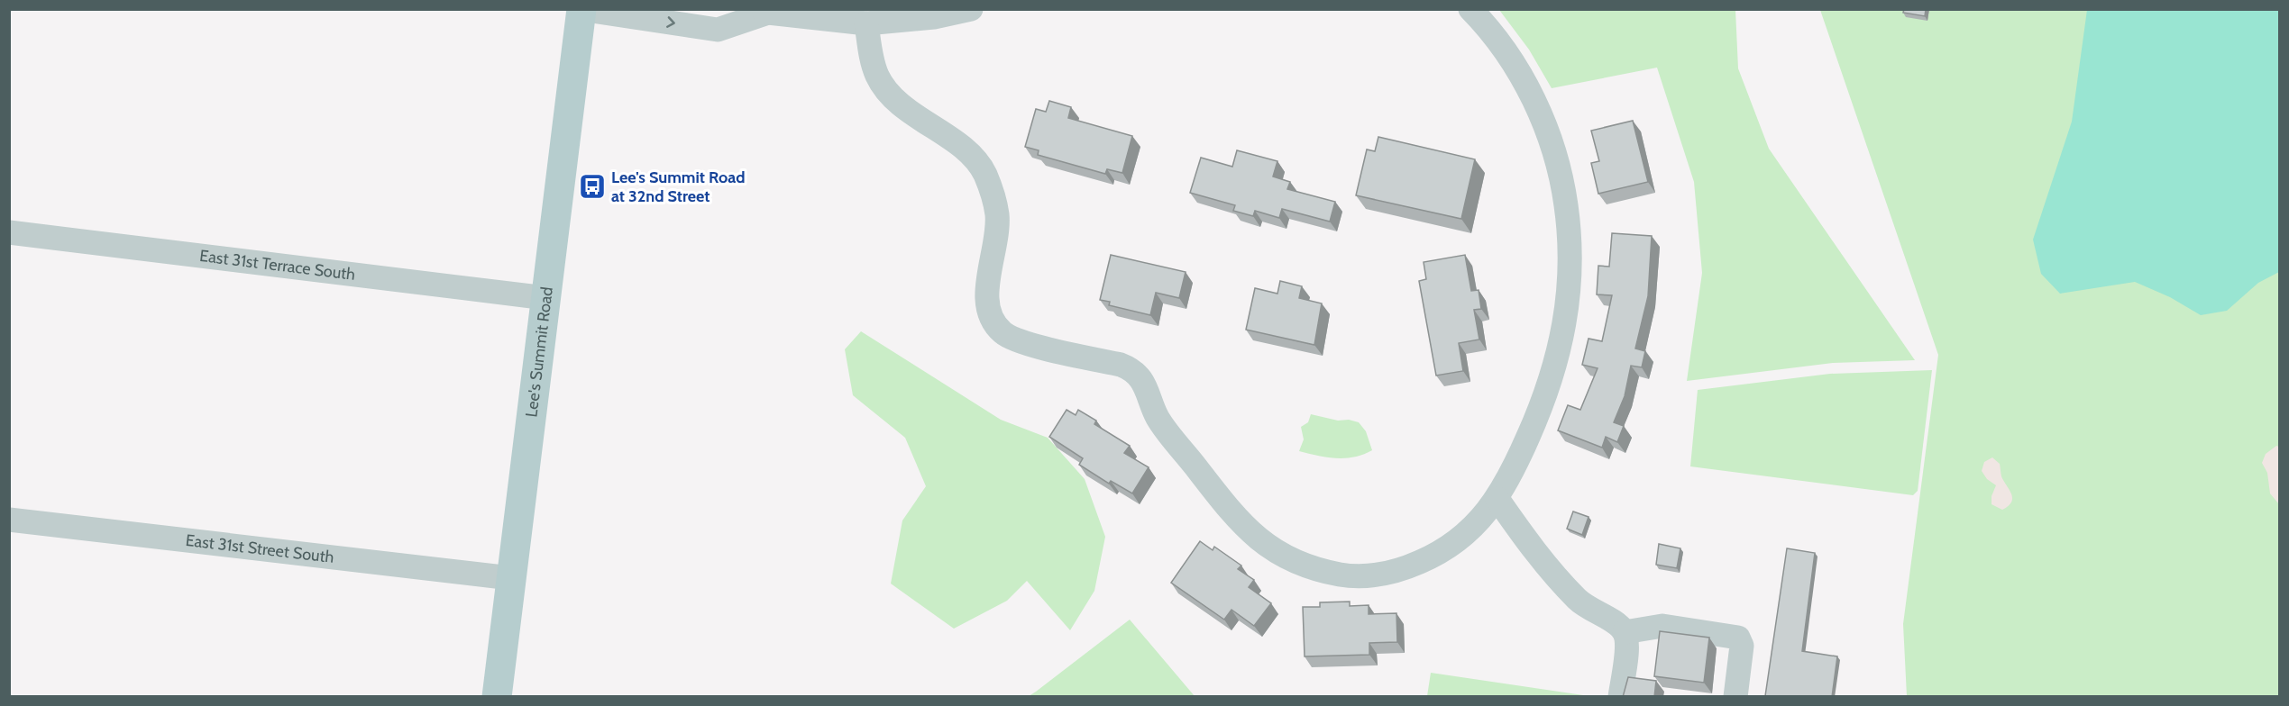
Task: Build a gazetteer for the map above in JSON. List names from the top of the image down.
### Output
{
  "streets": {
    "main road": ["Lee's Summit Road"],
    "street": ["East 31st Terrace South", "East 31st Street South"]
  },
  "crossings": [
    ["East 31st Terrace South", "Lee's Summit Road"],
    ["Lee's Summit Road", "East 31st Street South"]
  ],
  "places": {
    "bus stop": ["Lee's Summit Road at 32nd Street"]
  }
}
